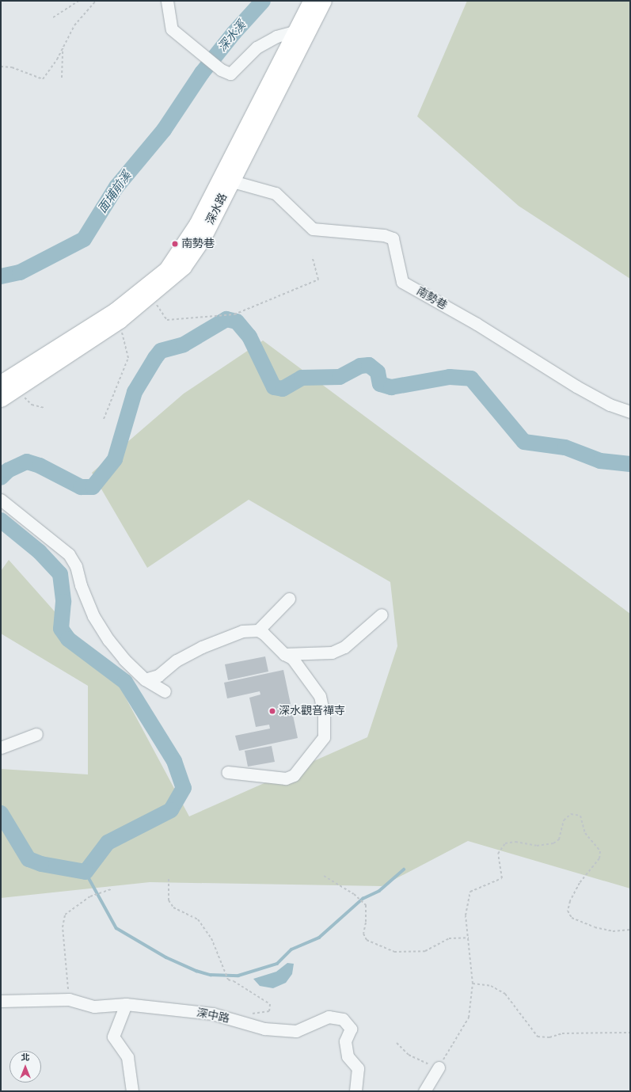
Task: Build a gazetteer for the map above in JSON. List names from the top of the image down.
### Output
{
  "streets": {
    "main road": ["深水路"],
    "lane": ["南勢巷", "深中路"]
  },
  "crossings": [
    ["深水路", "南勢巷"]
  ],
  "water": ["深水溪", "面埔前溪"],
  "places": ["南勢巷", "深水觀音禪寺"],
  "north": "top"
}
